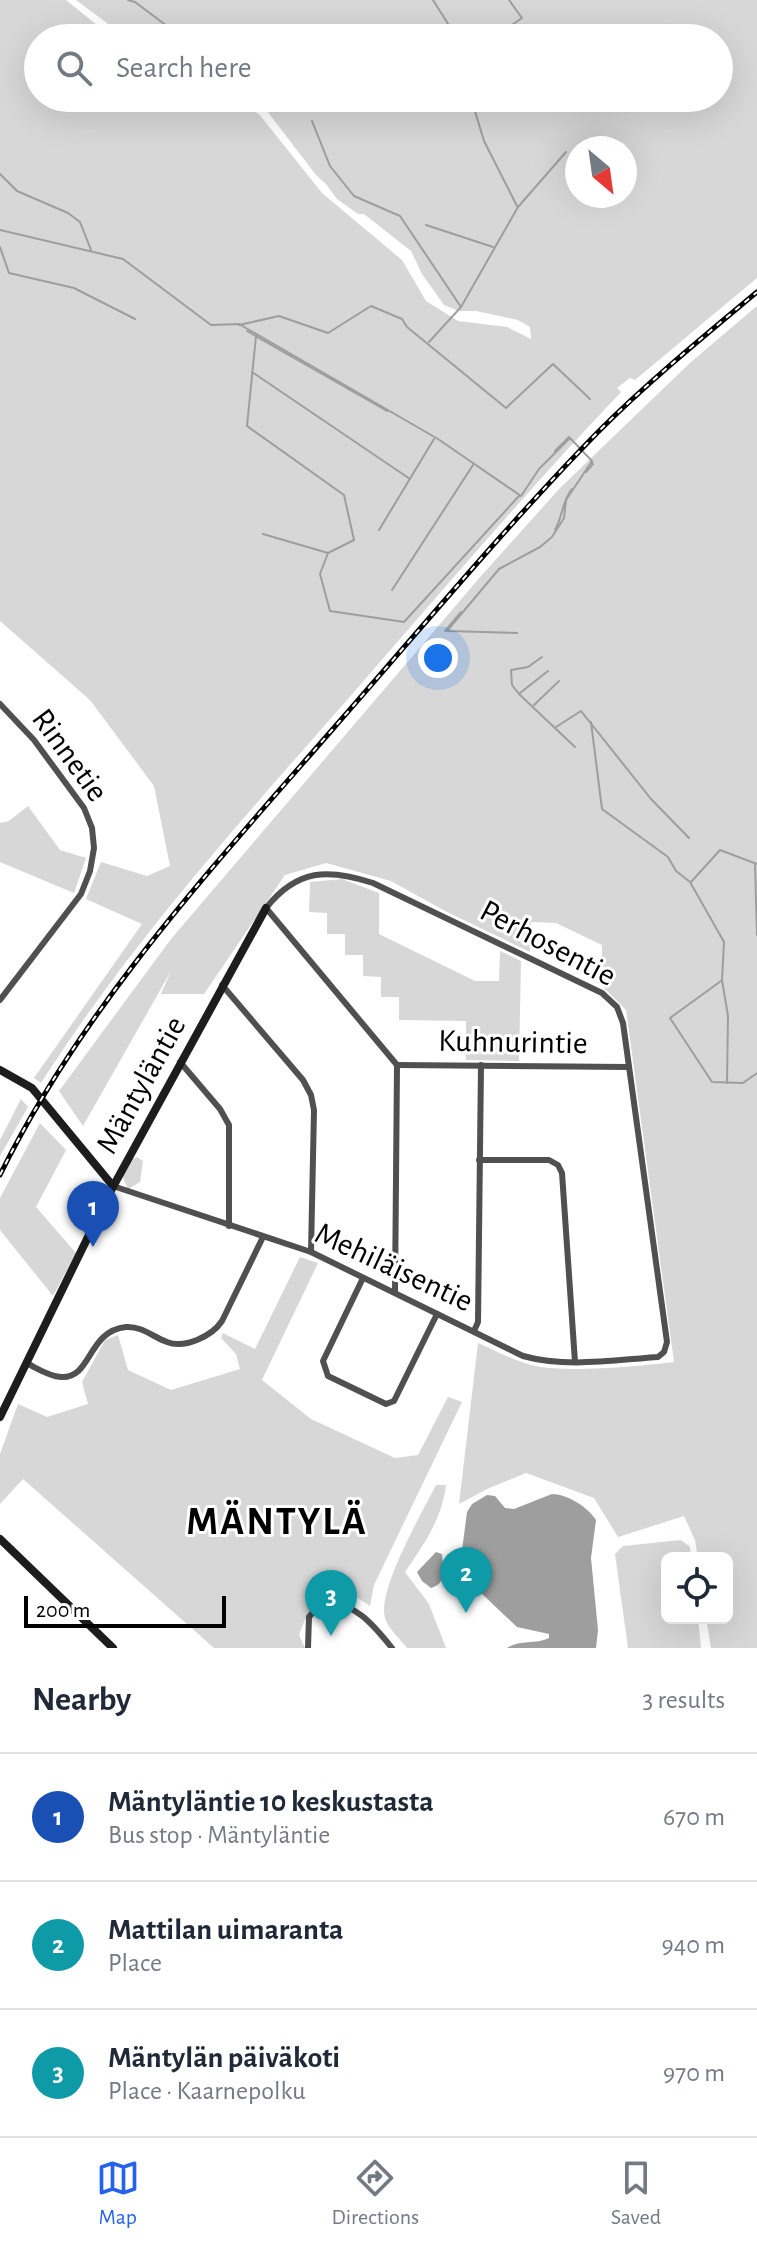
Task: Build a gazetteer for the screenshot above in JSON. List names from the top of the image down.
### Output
{
  "streets": {
    "street": [
      "Rinnetie",
      "Perhosentie",
      "Kuhnurintie",
      "Mäntyläntie",
      "Mehiläisentie"
    ]
  },
  "crossings": [
    ["Perhosentie", "Kuhnurintie"],
    ["Perhosentie", "Mäntyläntie"],
    ["Perhosentie", "Mehiläisentie"],
    ["Mäntyläntie", "Mehiläisentie"]
  ],
  "districts": ["MÄNTYLÄ"],
  "scale_bar": "200 m",
  "north": "bottom right",
  "page": {
    "search": "Search here",
    "pins": ["1", "2", "3"],
    "scale": "200 m",
    "heading": ["Nearby", "3 results"],
    "list": [
      {
        "mark": "1",
        "name": "Mäntyläntie 10 keskustasta",
        "note": "Bus stop · Mäntyläntie",
        "value": "670 m"
      },
      {
        "mark": "2",
        "name": "Mattilan uimaranta",
        "note": "Place",
        "value": "940 m"
      },
      {
        "mark": "3",
        "name": "Mäntylän päiväkoti",
        "note": "Place · Kaarnepolku",
        "value": "970 m"
      }
    ],
    "nav": ["Map", "Directions", "Saved"]
  }
}
